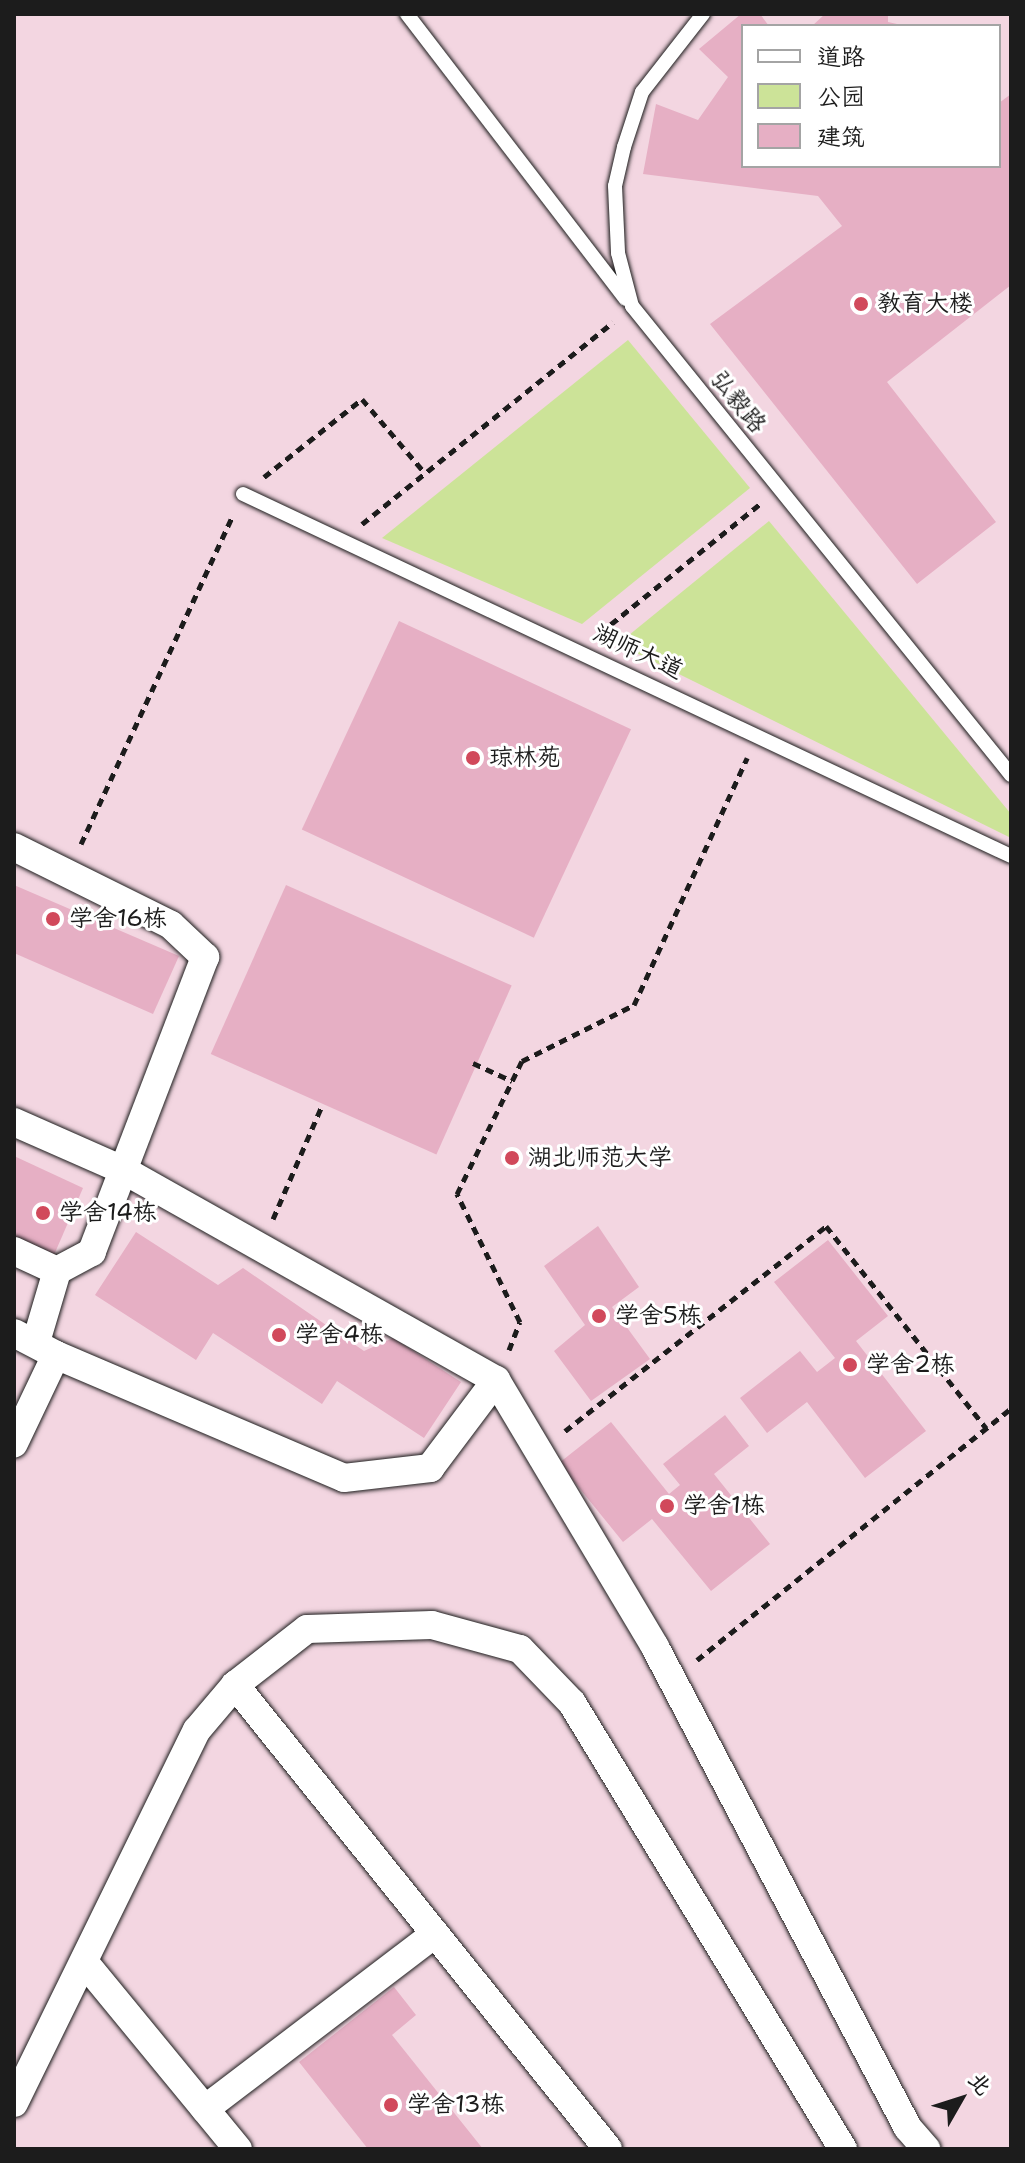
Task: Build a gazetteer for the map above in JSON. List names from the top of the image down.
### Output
{
  "streets": {
    "lane": ["弘毅路", "湖师大道"]
  },
  "places": [
    "教育大楼",
    "琼林苑",
    "学舍16栋",
    "湖北师范大学",
    "学舍14栋",
    "学舍5栋",
    "学舍4栋",
    "学舍2栋",
    "学舍1栋",
    "学舍13栋"
  ],
  "legend": ["道路", "公园", "建筑"],
  "north": "top right"
}
